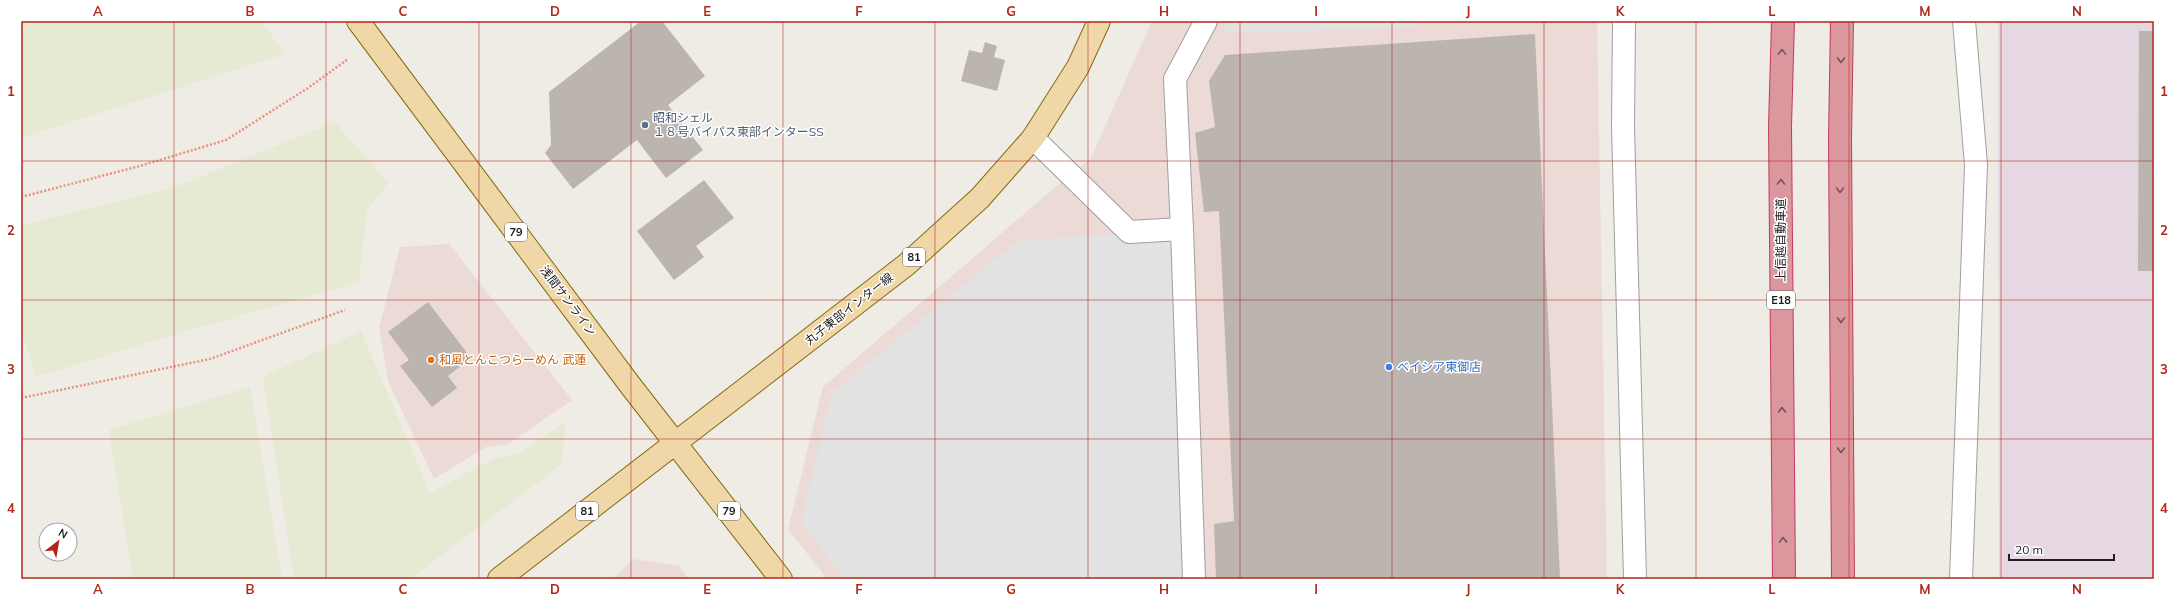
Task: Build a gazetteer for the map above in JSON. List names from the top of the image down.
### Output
{
  "streets": {
    "highway": ["上信越自動車道", "E18"],
    "main road": [
      "79",
      "81",
      "浅間サンライン",
      "丸子東部インター線"
    ]
  },
  "crossings": [
    ["81", "浅間サンライン"],
    ["81", "丸子東部インター線"],
    ["浅間サンライン", "丸子東部インター線"]
  ],
  "places": ["昭和シェル １８号バイパス東部インターSS", "和風とんこつらーめん 武蓮", "ベイシア東御店"],
  "scale_bar": "20 m",
  "north": "top right",
  "grid": {
    "columns": [
      "A",
      "B",
      "C",
      "D",
      "E",
      "F",
      "G",
      "H",
      "I",
      "J",
      "K",
      "L",
      "M",
      "N"
    ],
    "rows": [
      "1",
      "2",
      "3",
      "4"
    ]
  }
}
